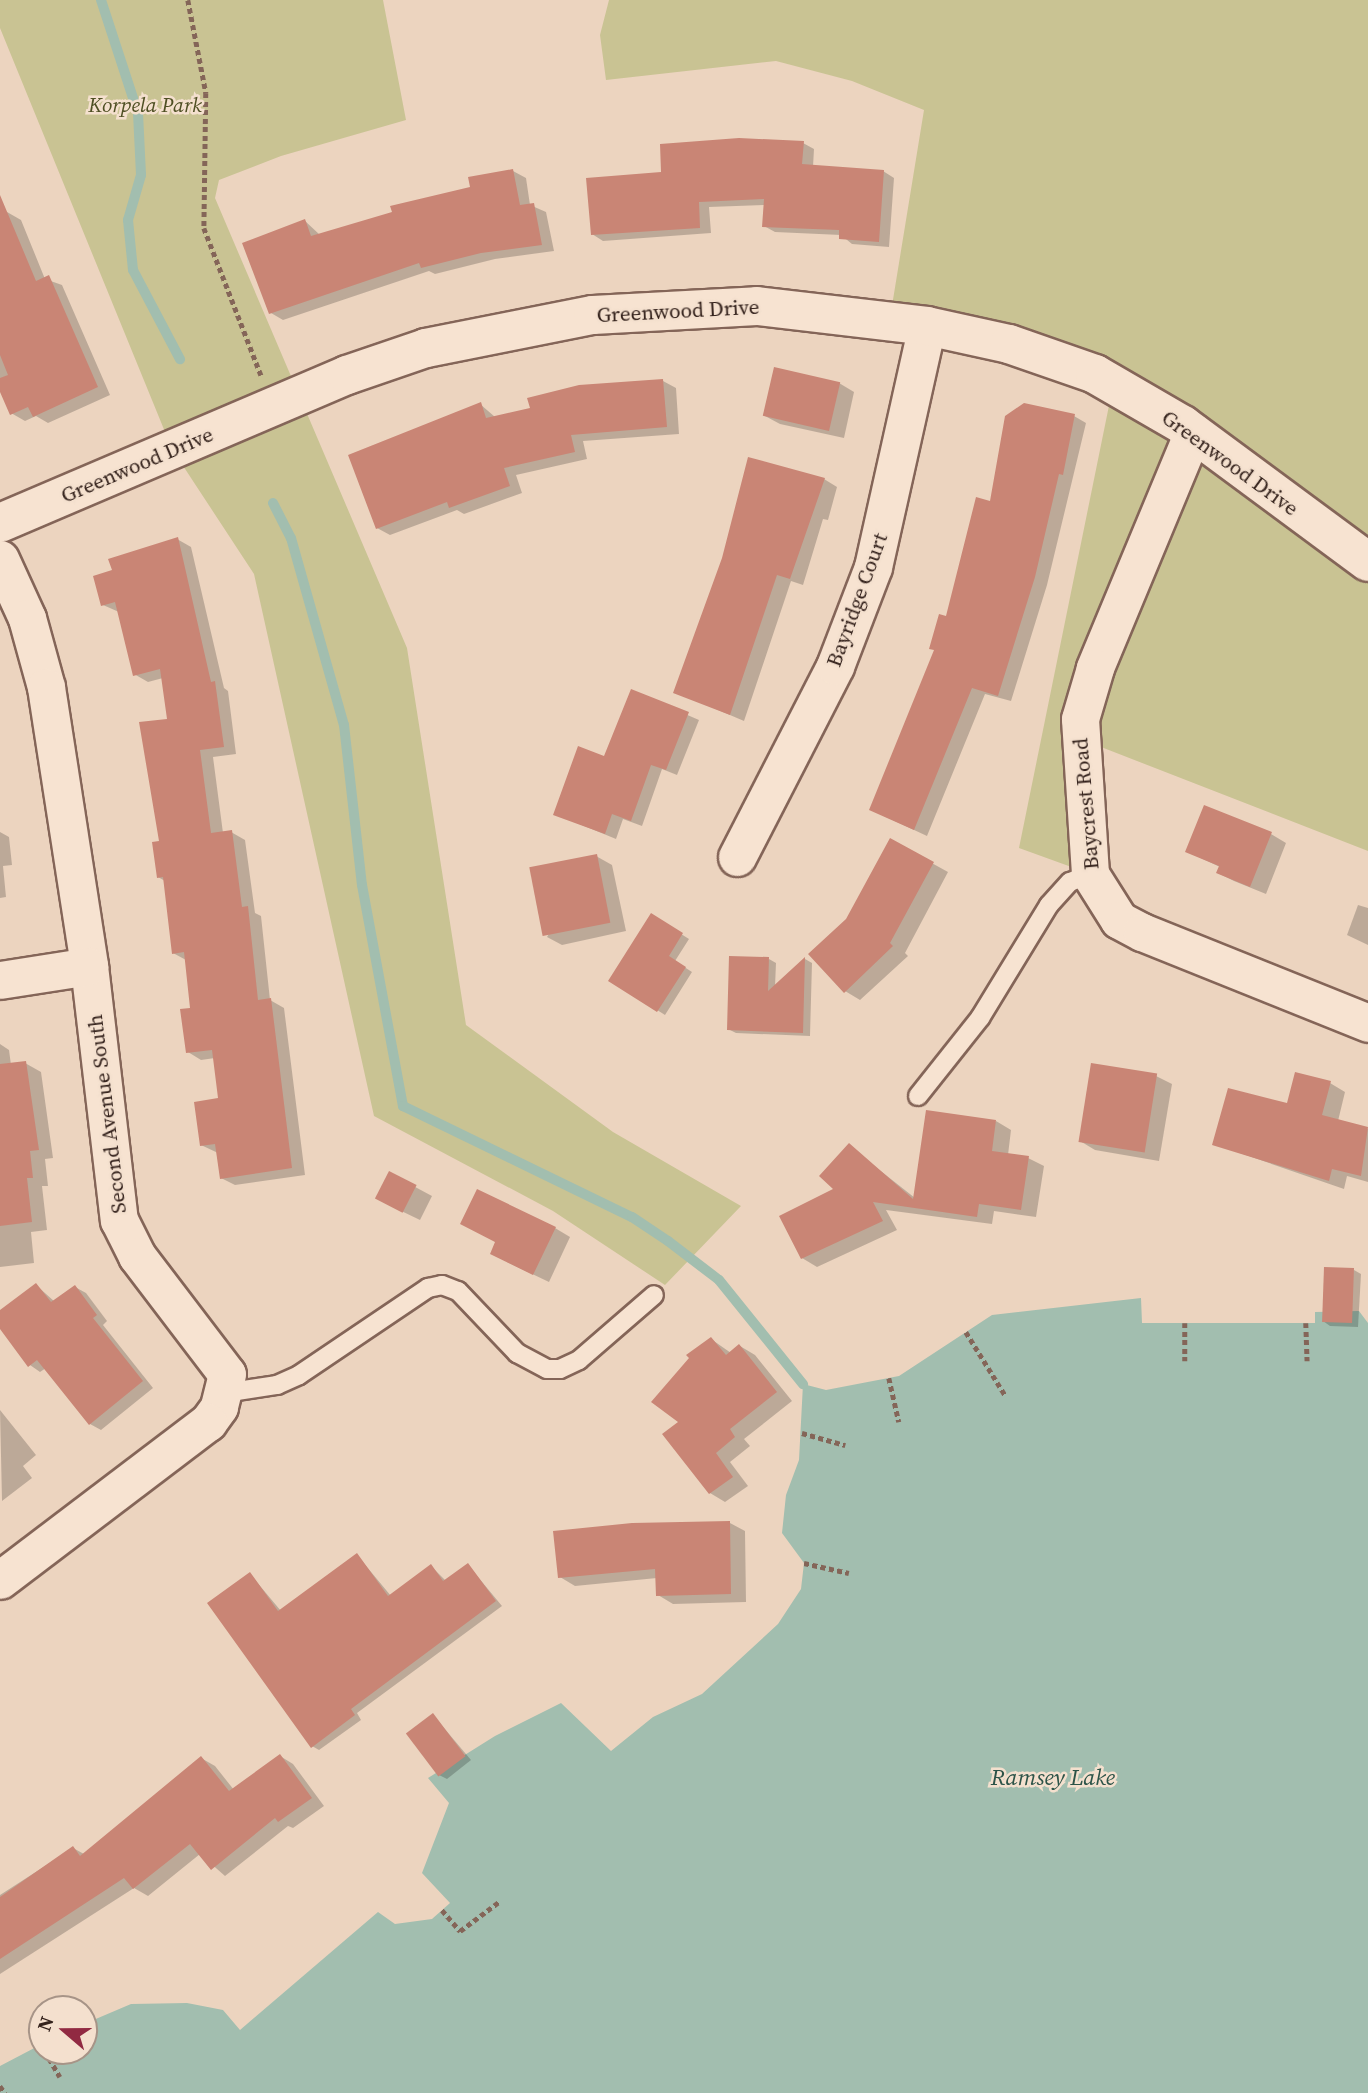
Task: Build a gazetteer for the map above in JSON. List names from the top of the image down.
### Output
{
  "streets": {
    "street": [
      "Greenwood Drive",
      "Bayridge Court",
      "Baycrest Road",
      "Second Avenue South"
    ]
  },
  "crossings": [
    ["Greenwood Drive", "Bayridge Court"],
    ["Greenwood Drive", "Baycrest Road"]
  ],
  "water": ["Ramsey Lake"],
  "parks": ["Korpela Park"],
  "north": "left"
}
